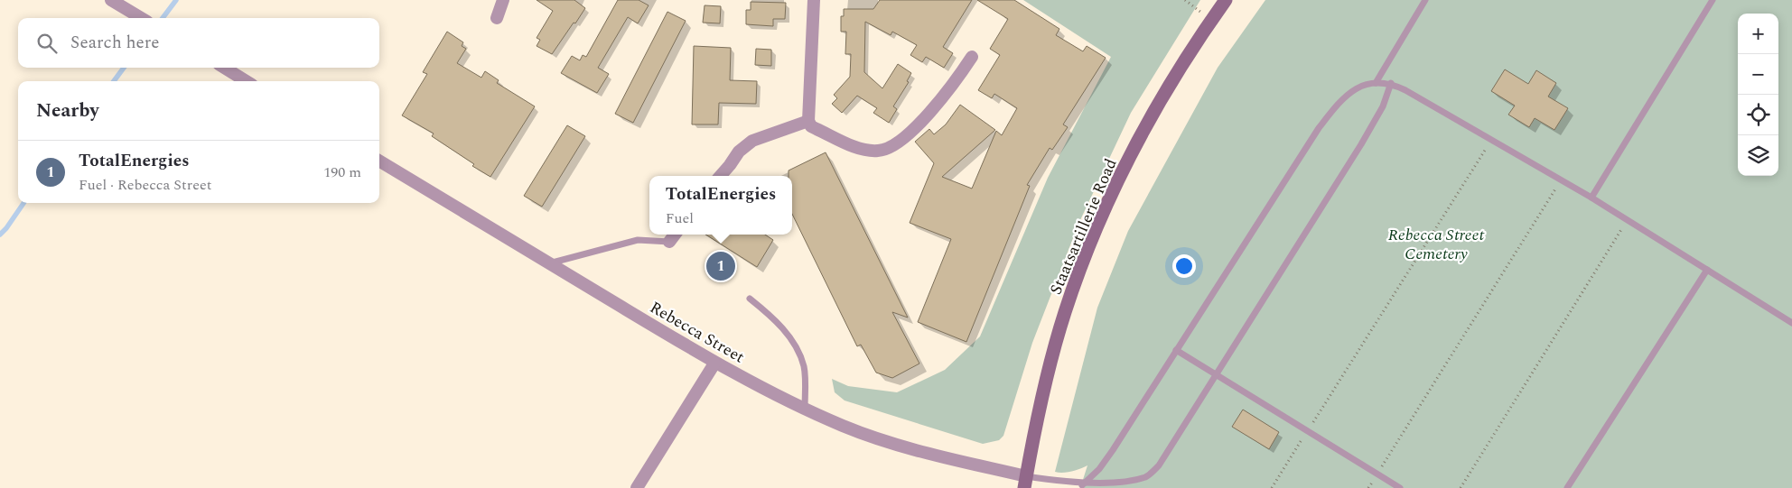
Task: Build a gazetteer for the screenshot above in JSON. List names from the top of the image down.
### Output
{
  "streets": {
    "street": ["Staatsartillerie Road", "Rebecca Street"]
  },
  "crossings": [
    ["Staatsartillerie Road", "Rebecca Street"]
  ],
  "parks": ["Rebecca Street Cemetery"],
  "page": {
    "map_buttons": ["+", "−"],
    "search": "Search here",
    "heading": "Nearby",
    "list": [
      {
        "mark": "1",
        "name": "TotalEnergies",
        "note": "Fuel · Rebecca Street",
        "value": "190 m"
      }
    ],
    "popup": ["TotalEnergies", "Fuel"],
    "pins": "1"
  }
}
